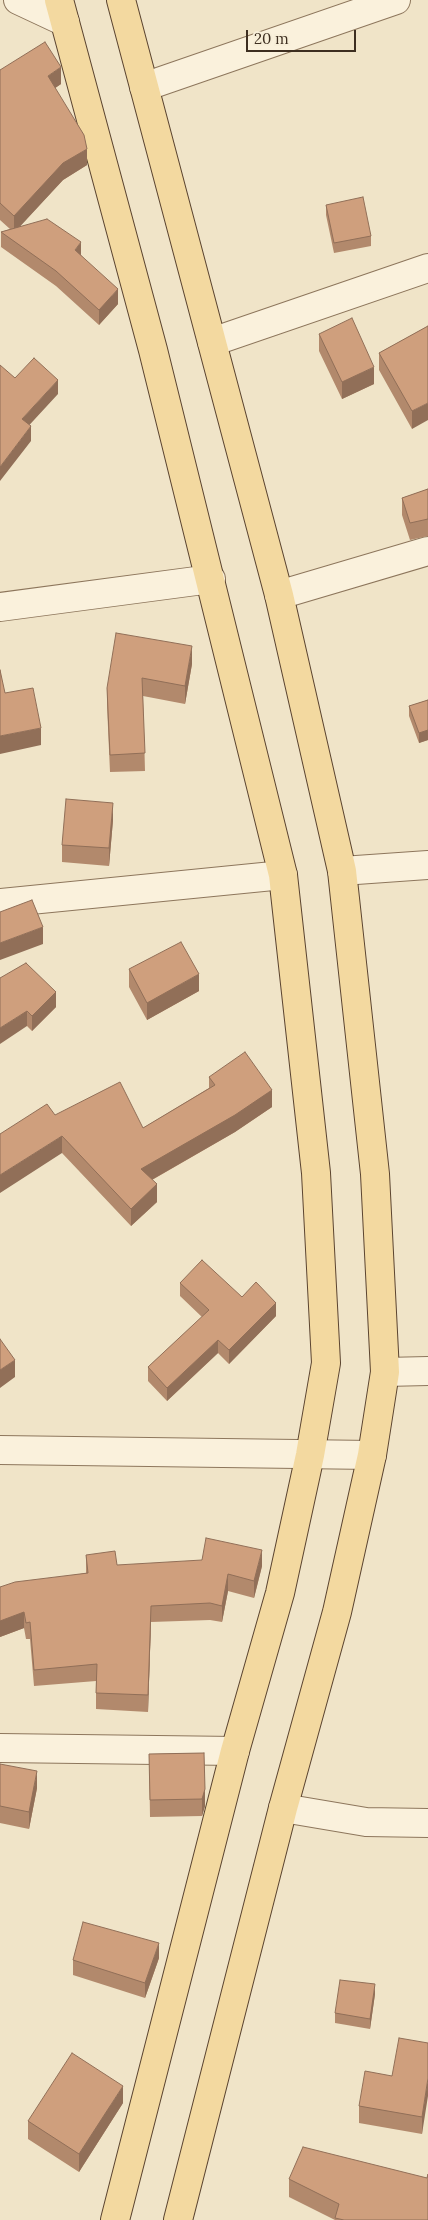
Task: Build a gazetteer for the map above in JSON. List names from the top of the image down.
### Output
{
  "scale_bar": "20 m"
}
